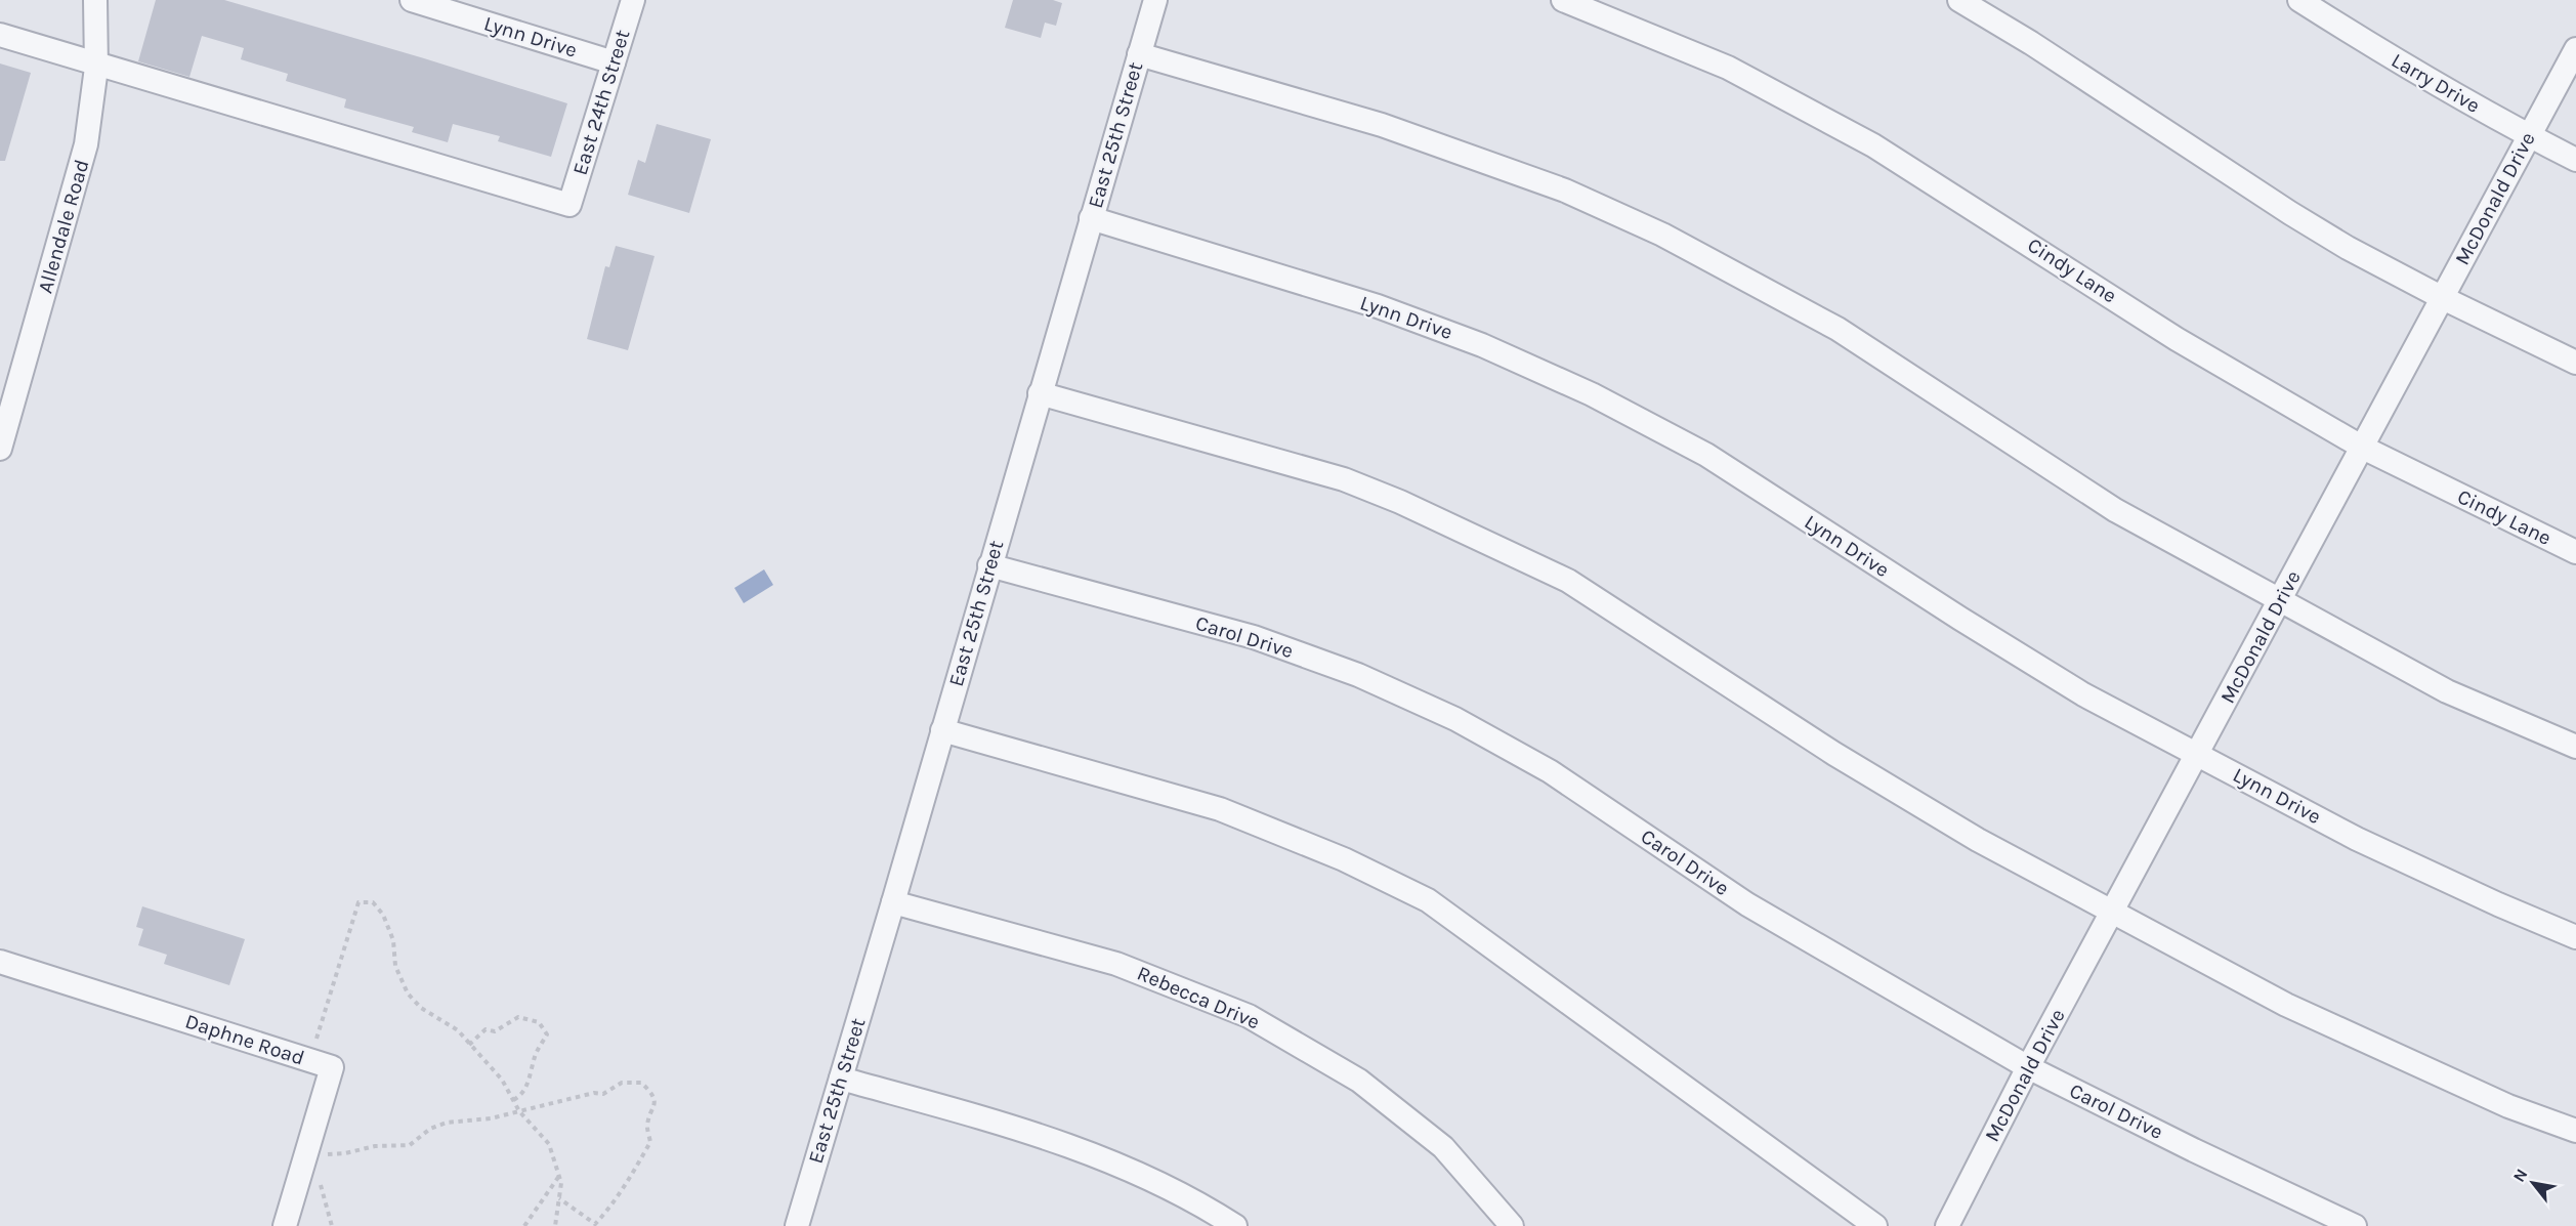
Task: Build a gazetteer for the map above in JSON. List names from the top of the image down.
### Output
{
  "streets": {
    "street": [
      "Lynn Drive",
      "Larry Drive",
      "East 24th Street",
      "East 25th Street",
      "McDonald Drive",
      "Allendale Road",
      "Cindy Lane",
      "Carol Drive",
      "Rebecca Drive",
      "Daphne Road"
    ]
  },
  "crossings": [
    ["Lynn Drive", "East 24th Street"],
    ["Lynn Drive", "East 25th Street"],
    ["Lynn Drive", "McDonald Drive"],
    ["Larry Drive", "McDonald Drive"],
    ["East 24th Street", "Allendale Road"],
    ["East 25th Street", "Carol Drive"],
    ["East 25th Street", "Rebecca Drive"],
    ["McDonald Drive", "Cindy Lane"],
    ["McDonald Drive", "Carol Drive"]
  ],
  "north": "top left"
}
